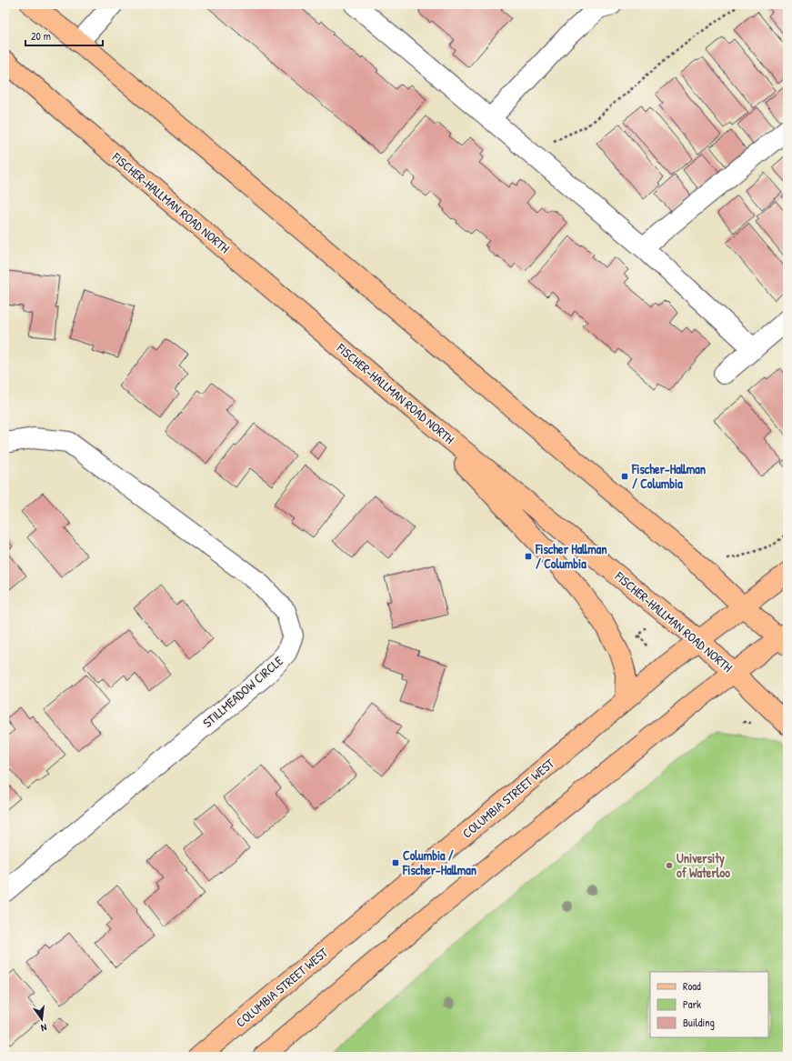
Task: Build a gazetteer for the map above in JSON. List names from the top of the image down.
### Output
{
  "streets": {
    "main road": ["FISCHER-HALLMAN ROAD NORTH", "COLUMBIA STREET WEST"],
    "street": ["STILLMEADOW CIRCLE"]
  },
  "crossings": [
    ["FISCHER-HALLMAN ROAD NORTH", "COLUMBIA STREET WEST"]
  ],
  "places": {
    "transit": ["Fischer-Hallman / Columbia", "Fischer Hallman / Columbia", "Columbia / Fischer-Hallman"],
    "other": ["University of Waterloo"]
  },
  "legend": ["Road", "Park", "Building"],
  "scale_bar": "20 m",
  "north": "bottom"
}
